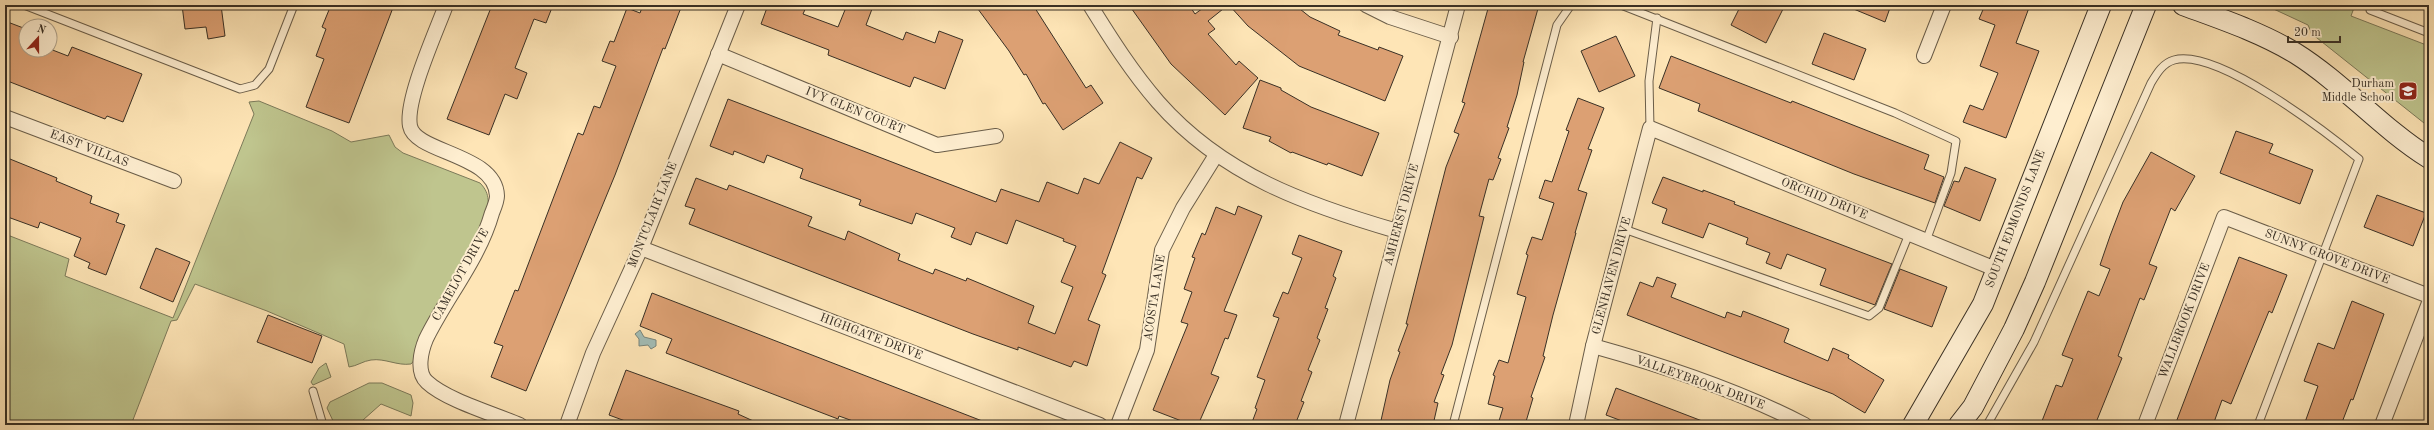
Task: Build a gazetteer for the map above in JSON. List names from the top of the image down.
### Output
{
  "streets": {
    "main road": ["SOUTH EDMONDS LANE"],
    "street": [
      "IVY GLEN COURT",
      "EAST VILLAS",
      "ORCHID DRIVE",
      "MONTCLAIR LANE",
      "AMHERST DRIVE",
      "SUNNY GROVE DRIVE",
      "CAMELOT DRIVE",
      "GLENHAVEN DRIVE",
      "ACOSTA LANE",
      "WALLBROOK DRIVE",
      "HIGHGATE DRIVE",
      "VALLEYBROOK DRIVE"
    ]
  },
  "crossings": [
    ["IVY GLEN COURT", "MONTCLAIR LANE"],
    ["ORCHID DRIVE", "SOUTH EDMONDS LANE"],
    ["ORCHID DRIVE", "GLENHAVEN DRIVE"],
    ["MONTCLAIR LANE", "HIGHGATE DRIVE"],
    ["SUNNY GROVE DRIVE", "WALLBROOK DRIVE"],
    ["GLENHAVEN DRIVE", "VALLEYBROOK DRIVE"]
  ],
  "places": {
    "school or university": ["Durham Middle School"]
  },
  "scale_bar": "20 m",
  "north": "top"
}
